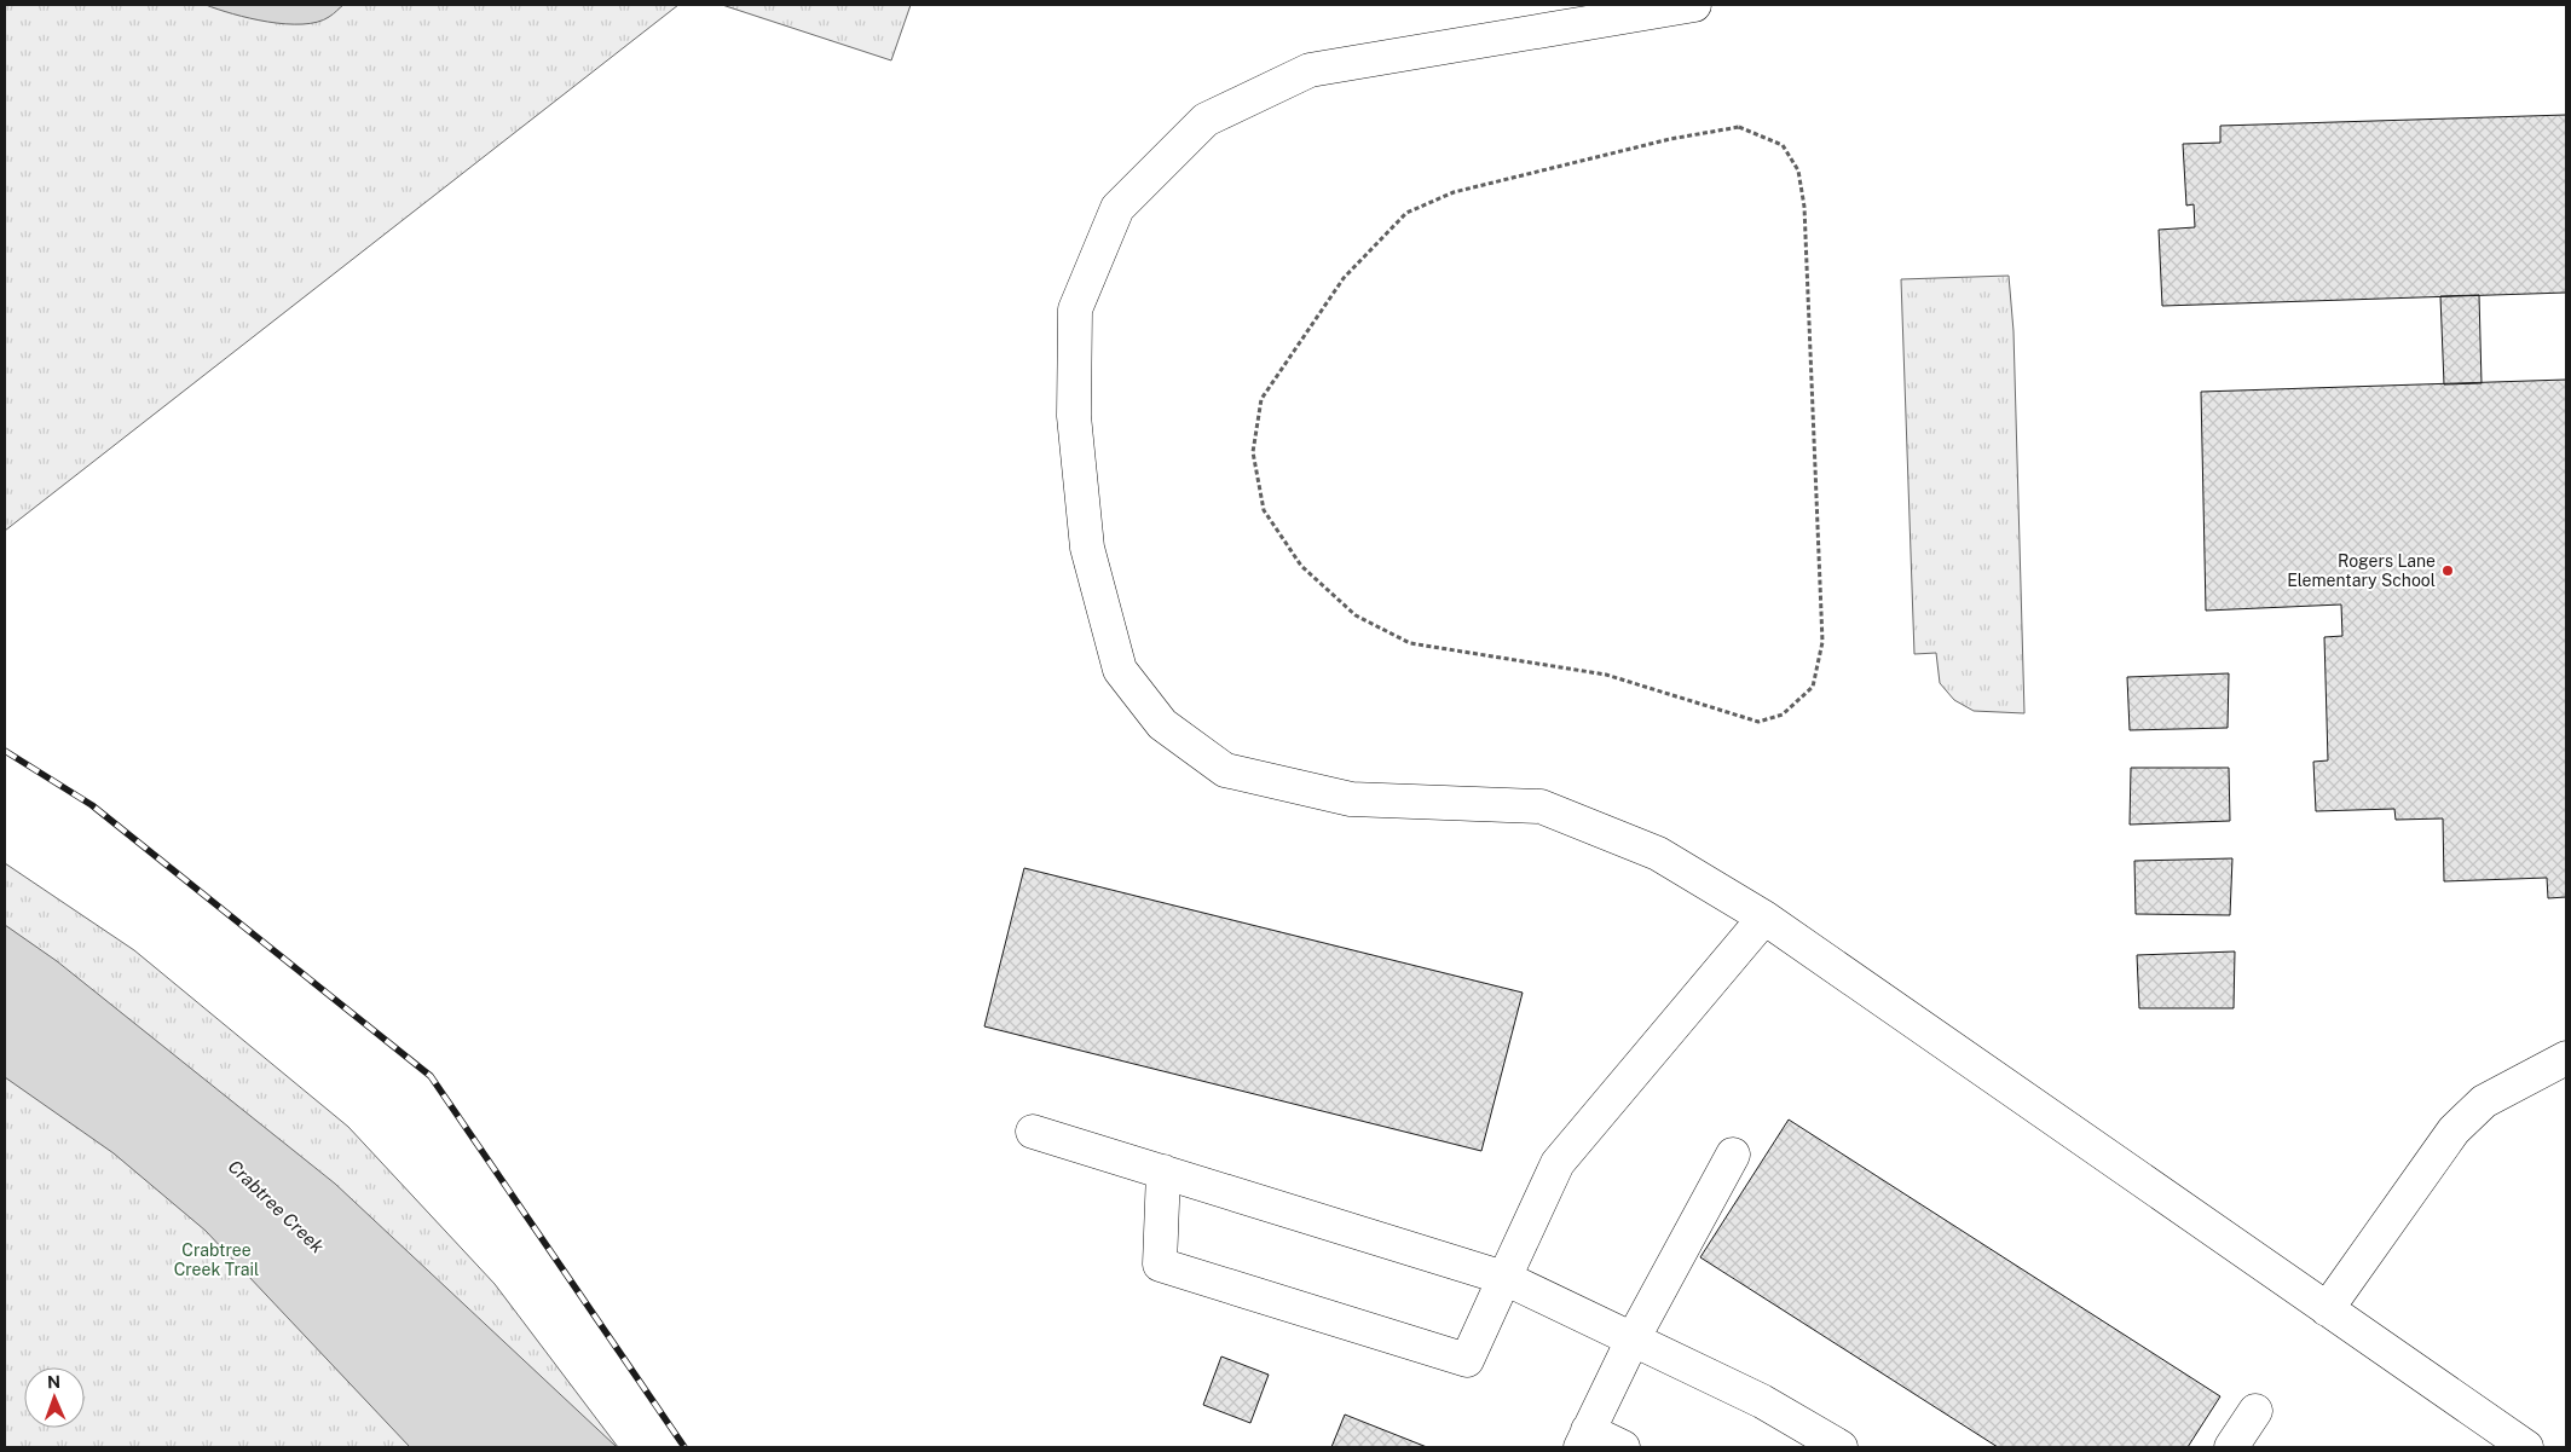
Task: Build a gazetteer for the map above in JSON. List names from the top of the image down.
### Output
{
  "water": ["Crabtree Creek"],
  "parks": ["Crabtree Creek Trail"],
  "places": ["Rogers Lane Elementary School"],
  "north": "top"
}
